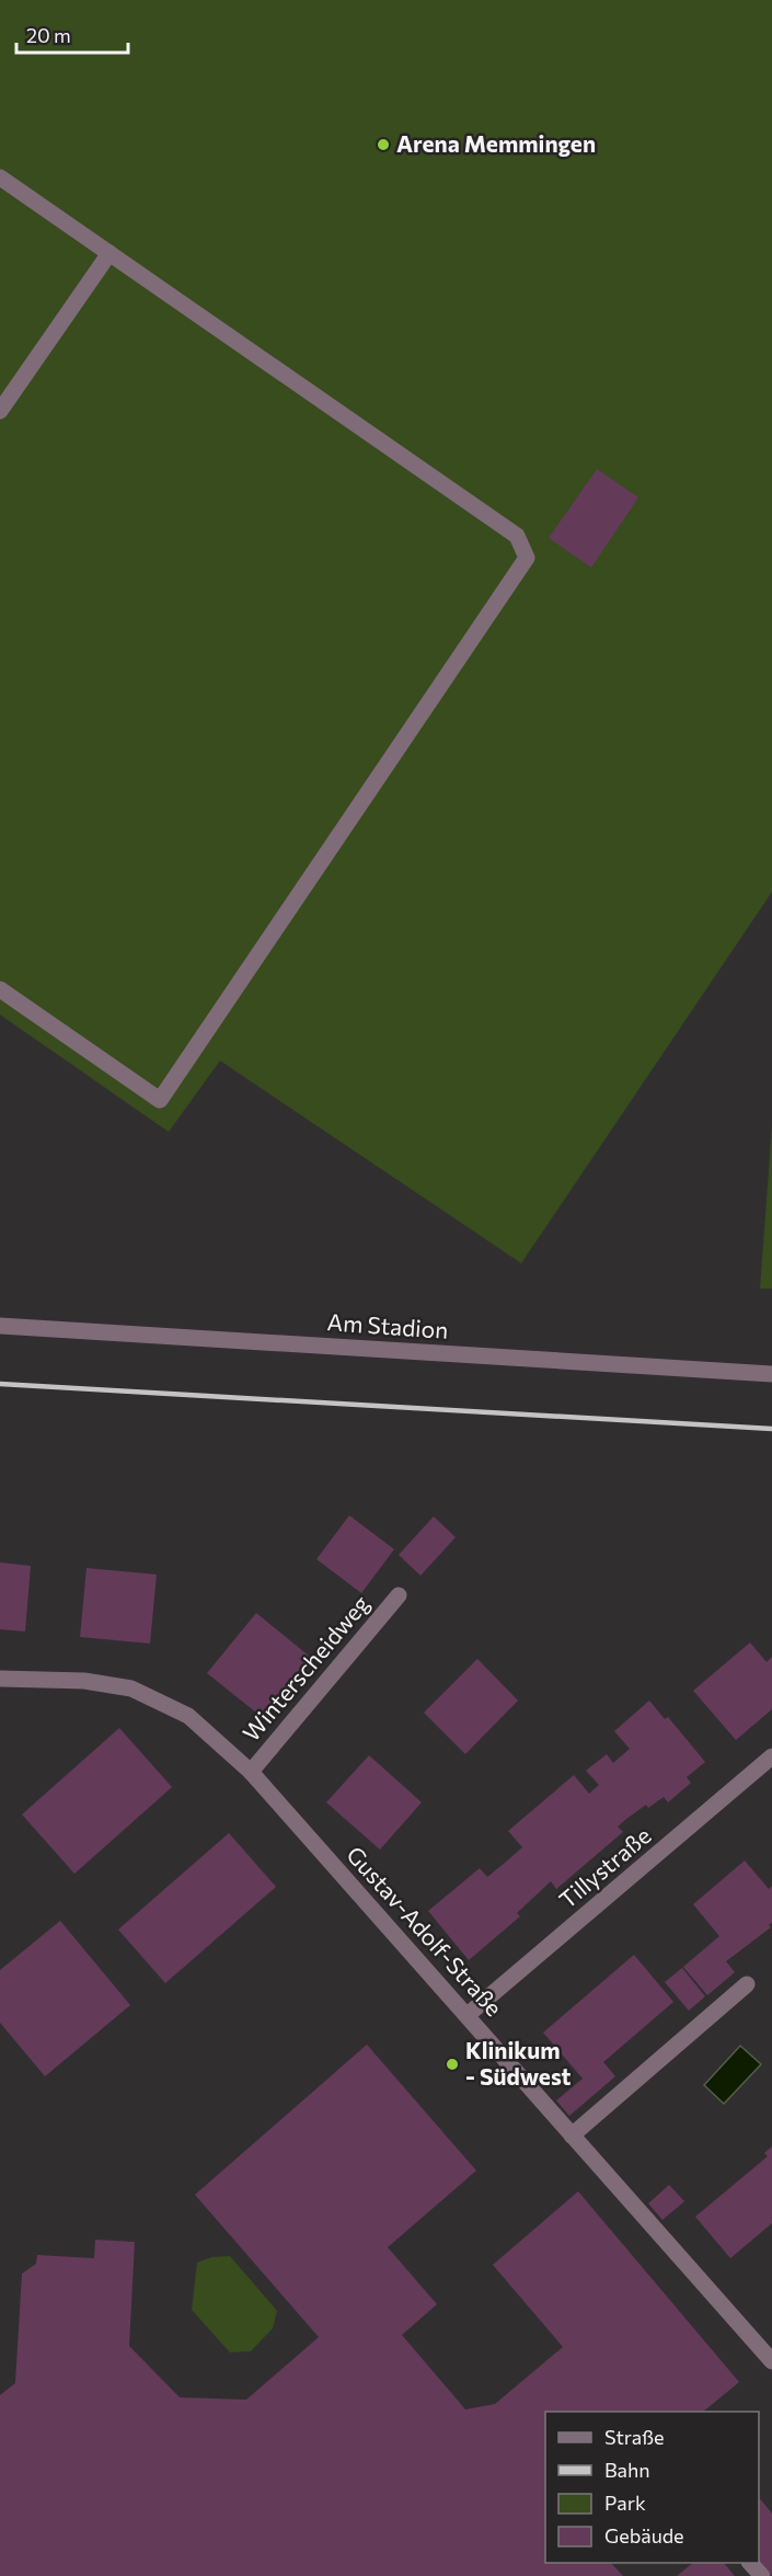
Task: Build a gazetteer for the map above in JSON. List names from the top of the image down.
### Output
{
  "streets": {
    "street": [
      "Am Stadion",
      "Winterscheidweg",
      "Tillystraße",
      "Gustav-Adolf-Straße"
    ]
  },
  "crossings": [
    ["Winterscheidweg", "Gustav-Adolf-Straße"],
    ["Tillystraße", "Gustav-Adolf-Straße"]
  ],
  "places": ["Arena Memmingen", "Klinikum - Südwest"],
  "legend": [
    "Straße",
    "Bahn",
    "Park",
    "Gebäude"
  ],
  "scale_bar": "20 m"
}
